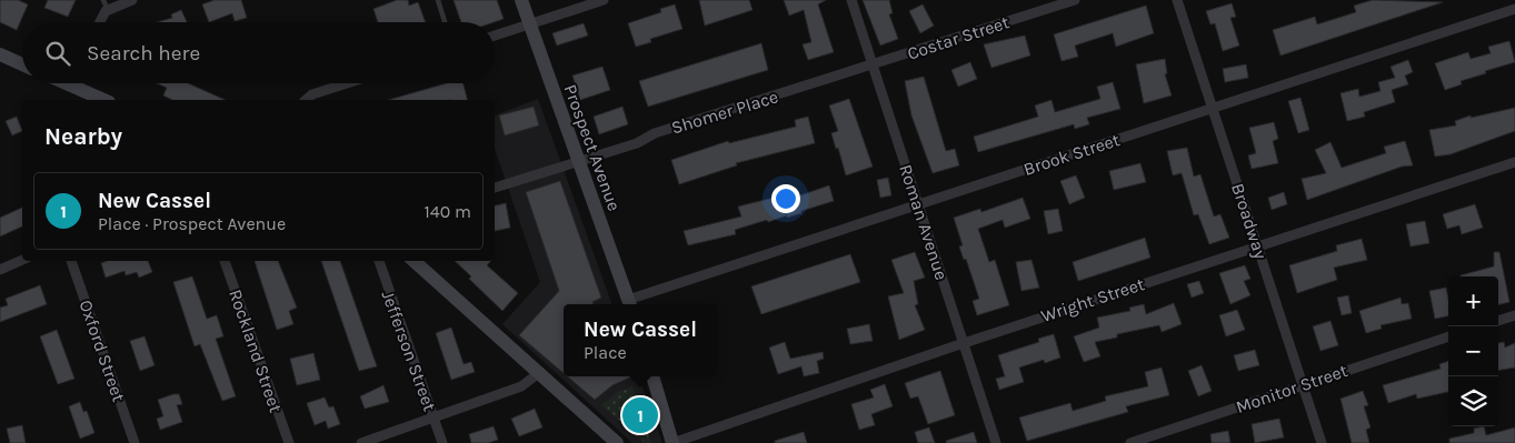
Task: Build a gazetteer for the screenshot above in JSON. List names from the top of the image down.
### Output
{
  "streets": {
    "main road": ["Prospect Avenue"],
    "street": [
      "Costar Street",
      "Shomer Place",
      "Brook Street",
      "Broadway",
      "Roman Avenue",
      "Wright Street",
      "Oxford Street",
      "Rockland Street",
      "Jefferson Street",
      "Monitor Street"
    ]
  },
  "crossings": [
    ["Costar Street", "Shomer Place"],
    ["Costar Street", "Roman Avenue"],
    ["Shomer Place", "Prospect Avenue"],
    ["Shomer Place", "Roman Avenue"],
    ["Prospect Avenue", "Brook Street"],
    ["Brook Street", "Broadway"],
    ["Brook Street", "Roman Avenue"],
    ["Broadway", "Wright Street"],
    ["Broadway", "Monitor Street"],
    ["Roman Avenue", "Wright Street"]
  ],
  "page": {
    "search": "Search here",
    "heading": "Nearby",
    "list": [
      {
        "mark": "1",
        "name": "New Cassel",
        "note": "Place · Prospect Avenue",
        "value": "140 m"
      }
    ],
    "map_buttons": ["+", "−"],
    "popup": ["New Cassel", "Place"],
    "pins": "1"
  }
}
